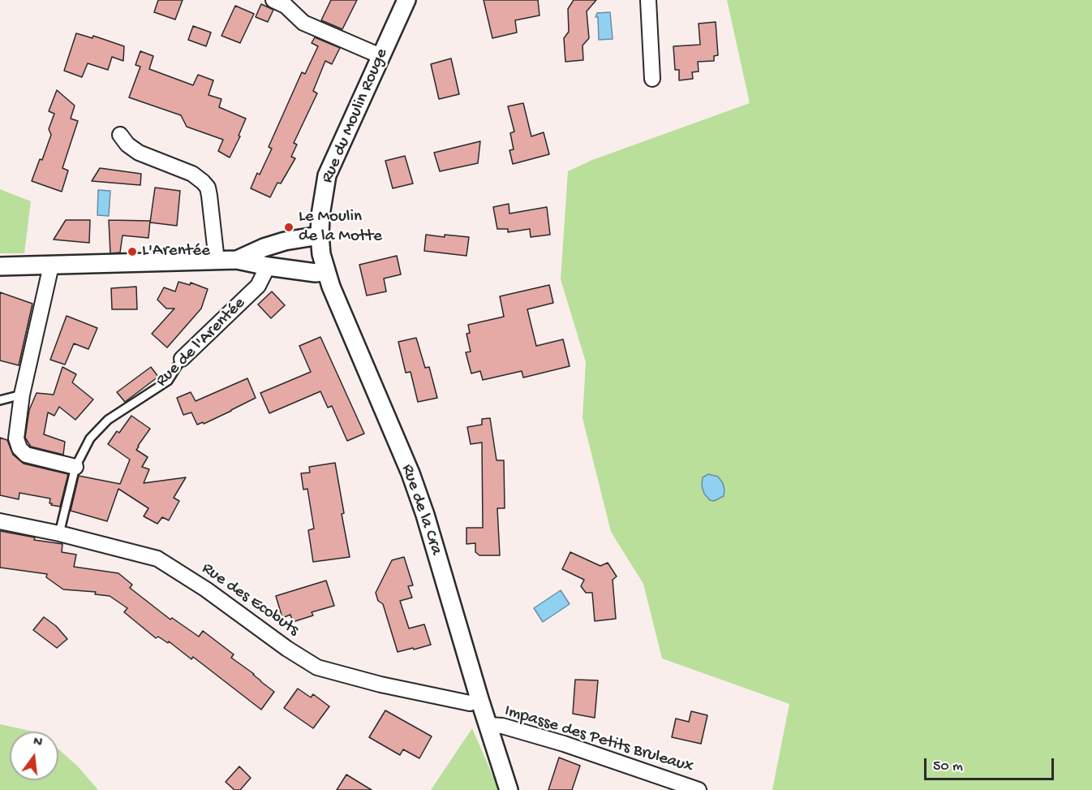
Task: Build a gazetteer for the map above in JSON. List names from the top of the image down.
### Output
{
  "streets": {
    "street": [
      "Rue du Moulin Rouge",
      "Rue de l'Arentée",
      "Rue de la Cra",
      "Rue des Ecobuts",
      "Impasse des Petits Bruleaux"
    ]
  },
  "crossings": [
    ["Rue du Moulin Rouge", "Rue de la Cra"],
    ["Rue de l'Arentée", "Rue des Ecobuts"],
    ["Rue de la Cra", "Rue des Ecobuts"],
    ["Rue de la Cra", "Impasse des Petits Bruleaux"]
  ],
  "places": ["Le Moulin de la Motte", "L'Arentée"],
  "scale_bar": "50 m",
  "north": "top"
}
